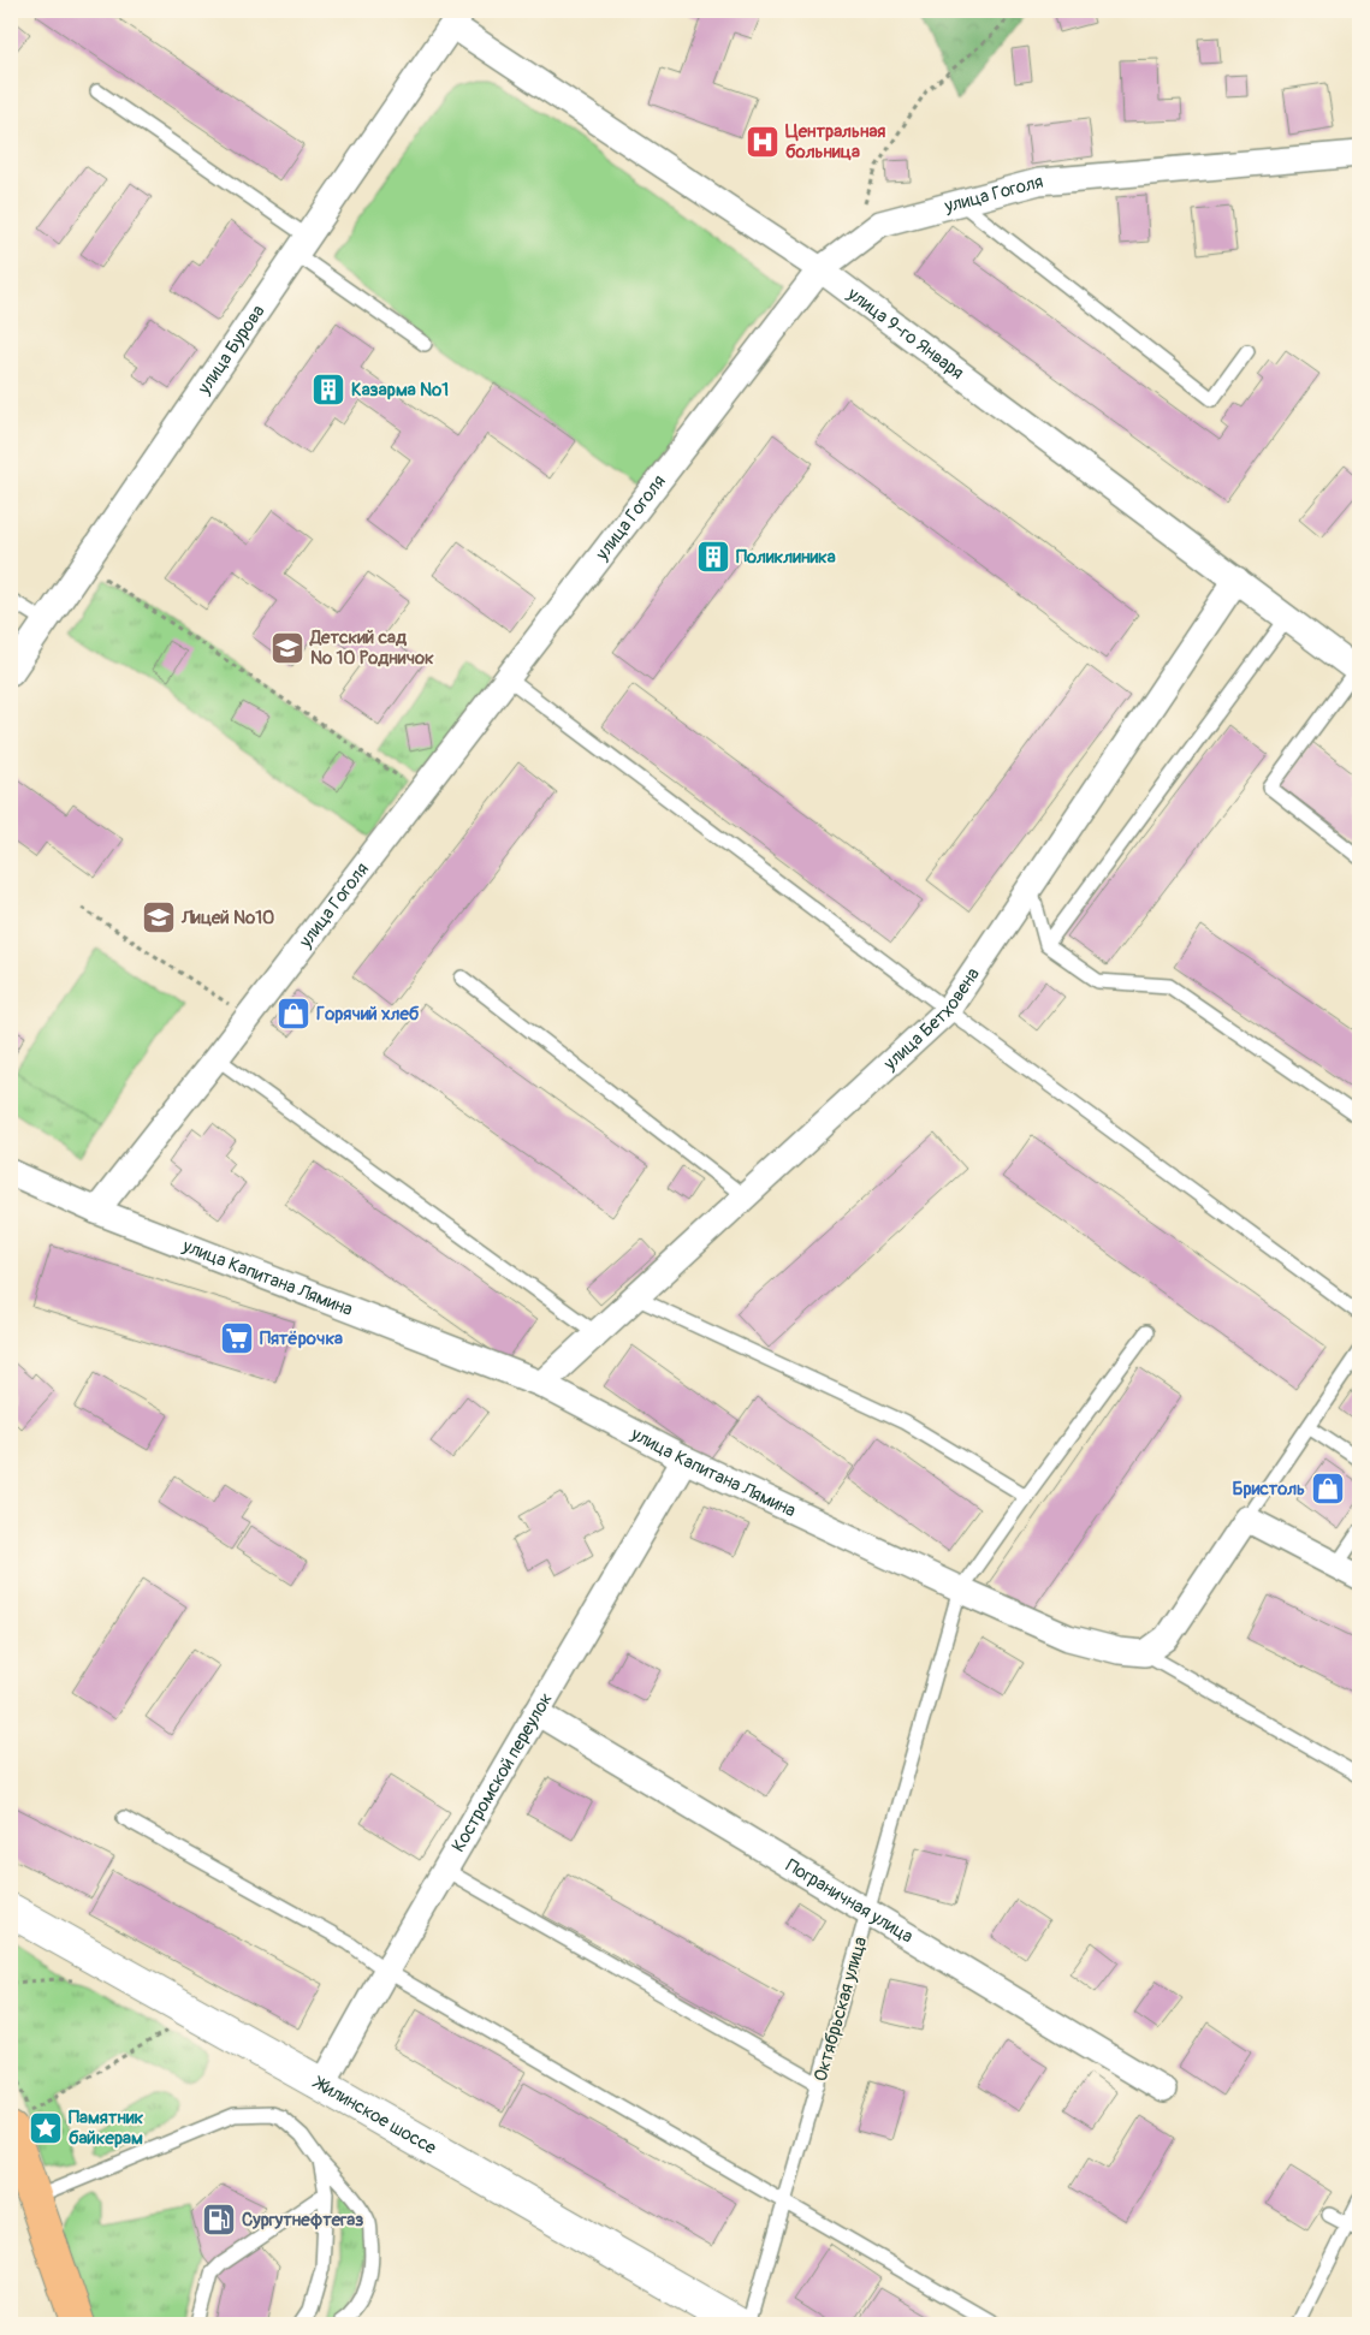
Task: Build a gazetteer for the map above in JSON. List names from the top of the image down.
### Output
{
  "streets": {
    "street": [
      "улица Гоголя",
      "улица 9-го Января",
      "улица Бурова",
      "улица Бетховена",
      "улица Капитана Лямина",
      "Костромской переулок",
      "Пограничная улица",
      "Жилинское шоссе"
    ],
    "lane": ["Октябрьская улица"]
  },
  "crossings": [
    ["улица Гоголя", "улица 9-го Января"],
    ["улица Гоголя", "улица Капитана Лямина"],
    ["улица 9-го Января", "улица Бурова"],
    ["улица 9-го Января", "улица Бетховена"],
    ["улица Бетховена", "улица Капитана Лямина"],
    ["улица Капитана Лямина", "Костромской переулок"],
    ["улица Капитана Лямина", "Октябрьская улица"],
    ["Костромской переулок", "Пограничная улица"],
    ["Костромской переулок", "Жилинское шоссе"],
    ["Пограничная улица", "Октябрьская улица"]
  ],
  "places": {
    "hospital": ["Центральная больница"],
    "building": ["Казарма №1", "Поликлиника"],
    "school or university": ["Детский сад № 10 Родничок", "Лицей №10"],
    "shop": ["Горячий хлеб", "Бристоль"],
    "supermarket": ["Пятёрочка"],
    "place": ["Памятник байкерам"],
    "fuel station": ["Сургутнефтегаз"]
  }
}
